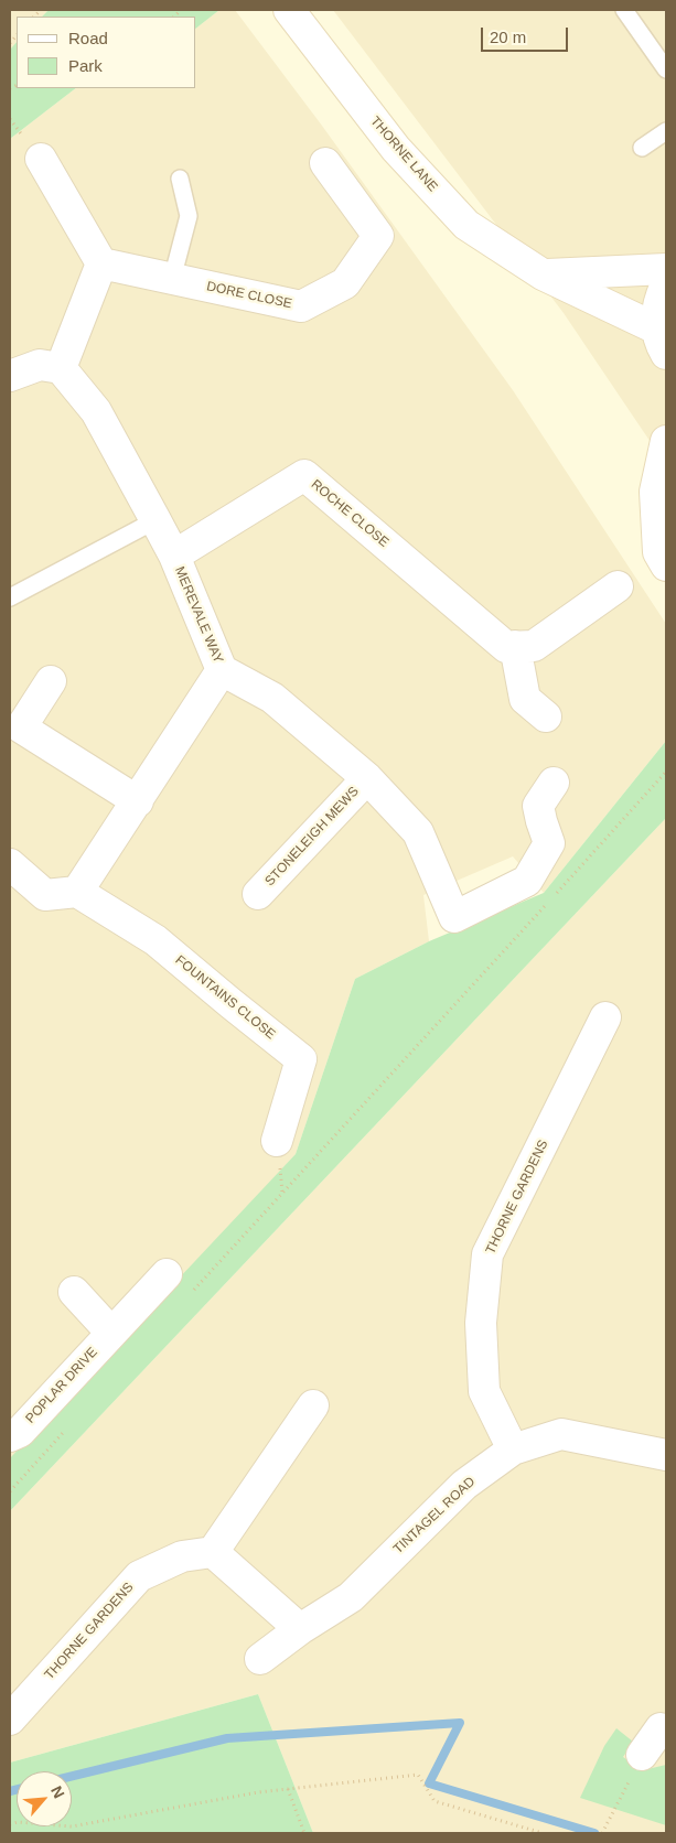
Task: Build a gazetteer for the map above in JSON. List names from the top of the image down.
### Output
{
  "streets": {
    "street": [
      "THORNE LANE",
      "DORE CLOSE",
      "ROCHE CLOSE",
      "MEREVALE WAY",
      "STONELEIGH MEWS",
      "FOUNTAINS CLOSE",
      "THORNE GARDENS",
      "POPLAR DRIVE",
      "TINTAGEL ROAD"
    ]
  },
  "crossings": [
    ["ROCHE CLOSE", "MEREVALE WAY"],
    ["MEREVALE WAY", "STONELEIGH MEWS"],
    ["MEREVALE WAY", "FOUNTAINS CLOSE"],
    ["THORNE GARDENS", "TINTAGEL ROAD"]
  ],
  "legend": ["Road", "Park"],
  "scale_bar": "20 m",
  "north": "top right"
}
